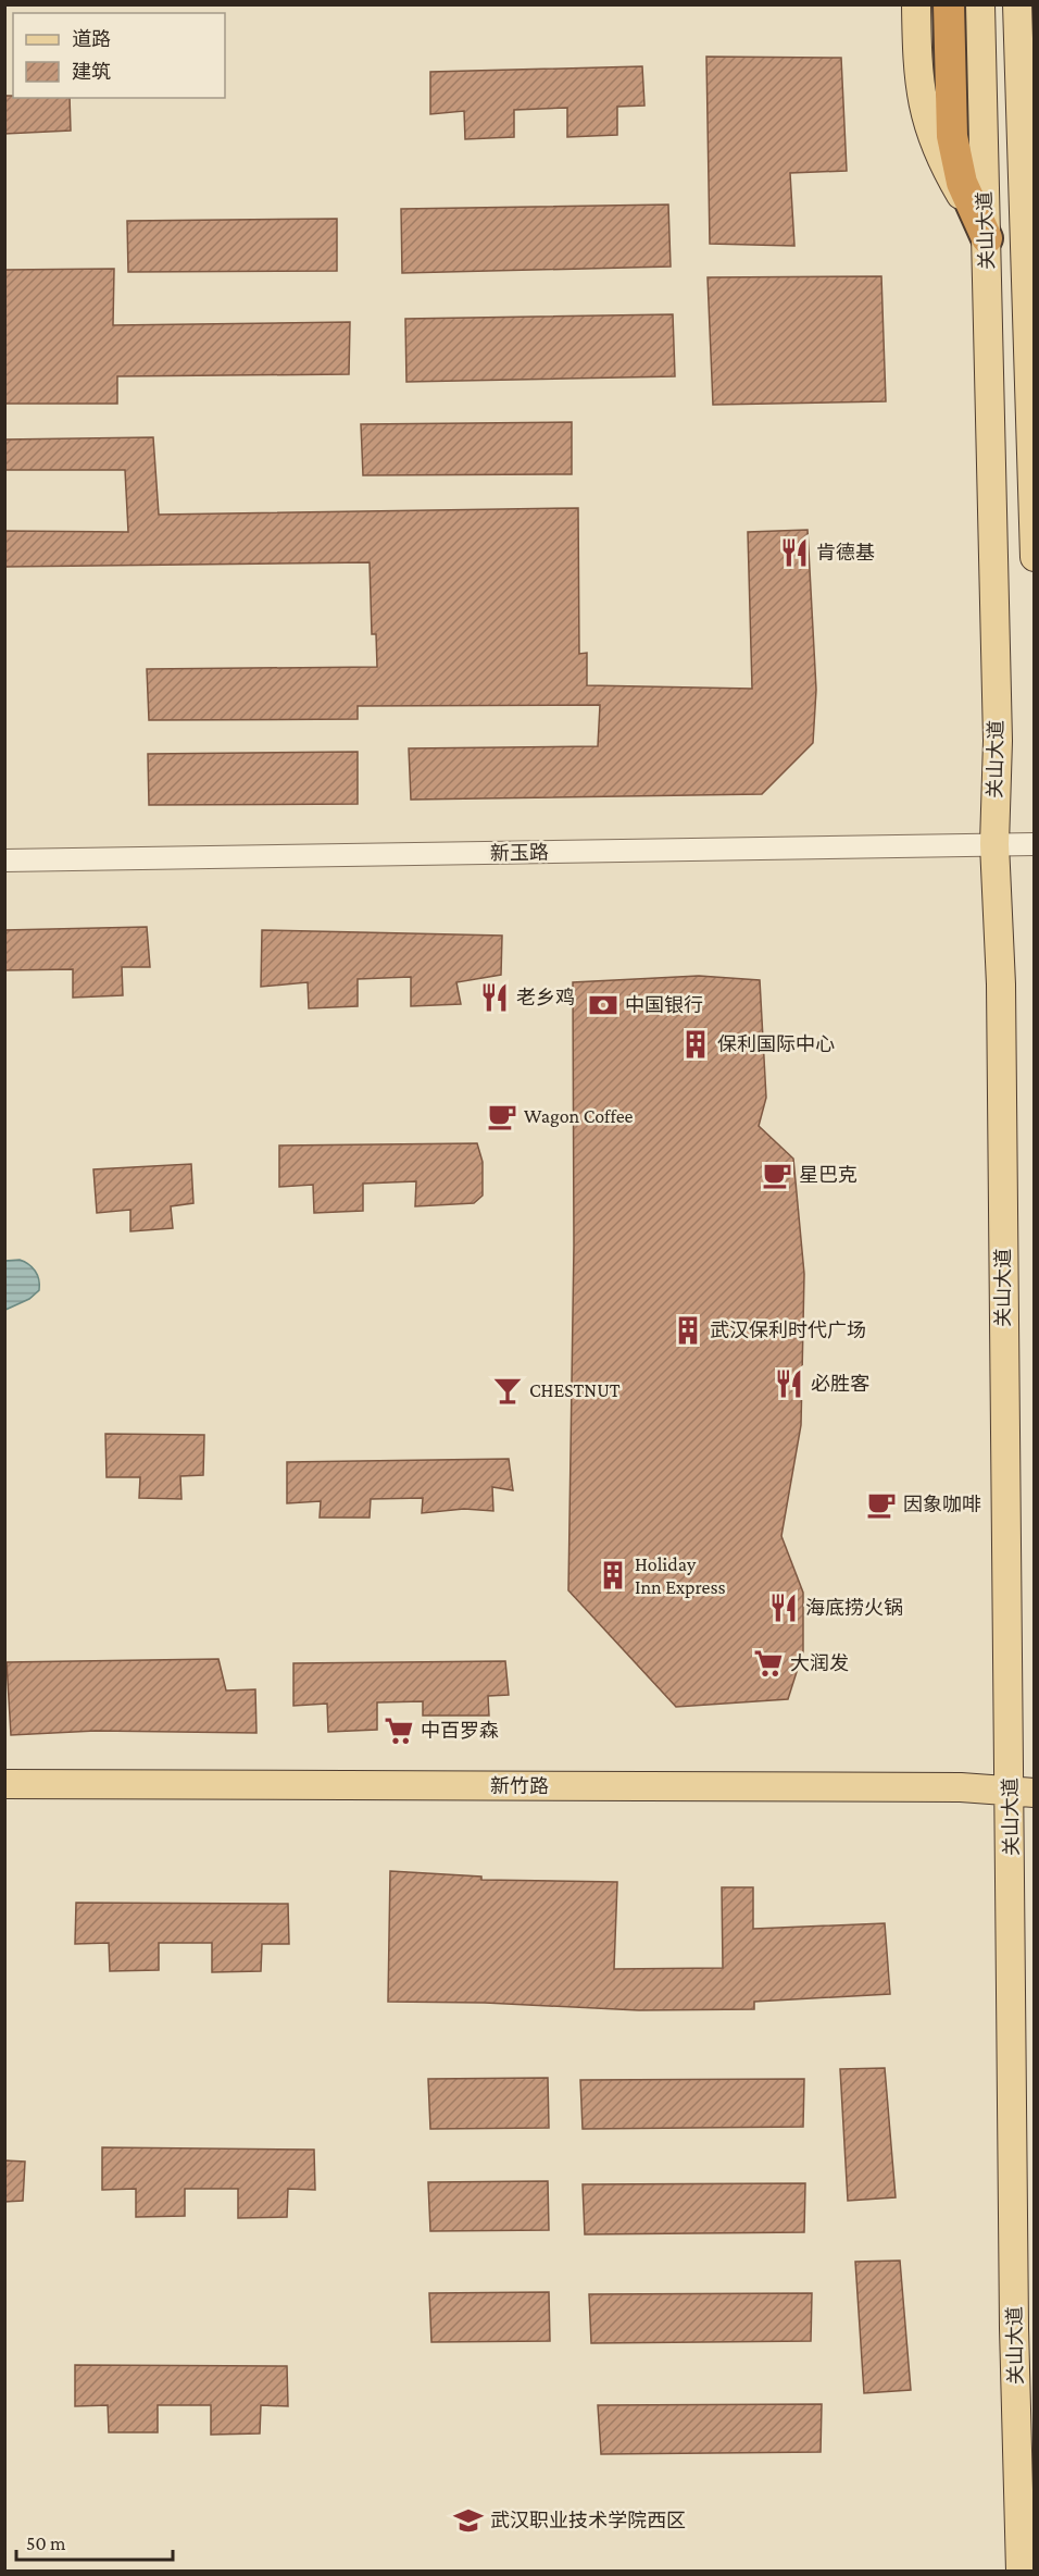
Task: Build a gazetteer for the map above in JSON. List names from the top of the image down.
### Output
{
  "streets": {
    "main road": ["关山大道", "新竹路"],
    "street": ["新玉路"]
  },
  "crossings": [
    ["关山大道", "新玉路"],
    ["关山大道", "新竹路"]
  ],
  "places": {
    "restaurant": [
      "肯德基",
      "老乡鸡",
      "必胜客",
      "海底捞火锅"
    ],
    "bank": ["中国银行"],
    "building": ["保利国际中心", "武汉保利时代广场", "Holiday Inn Express"],
    "cafe": ["Wagon Coffee", "星巴克", "因象咖啡"],
    "bar": ["CHESTNUT"],
    "supermarket": ["大润发", "中百罗森"],
    "school or university": ["武汉职业技术学院西区"]
  },
  "legend": ["道路", "建筑"],
  "scale_bar": "50 m"
}
